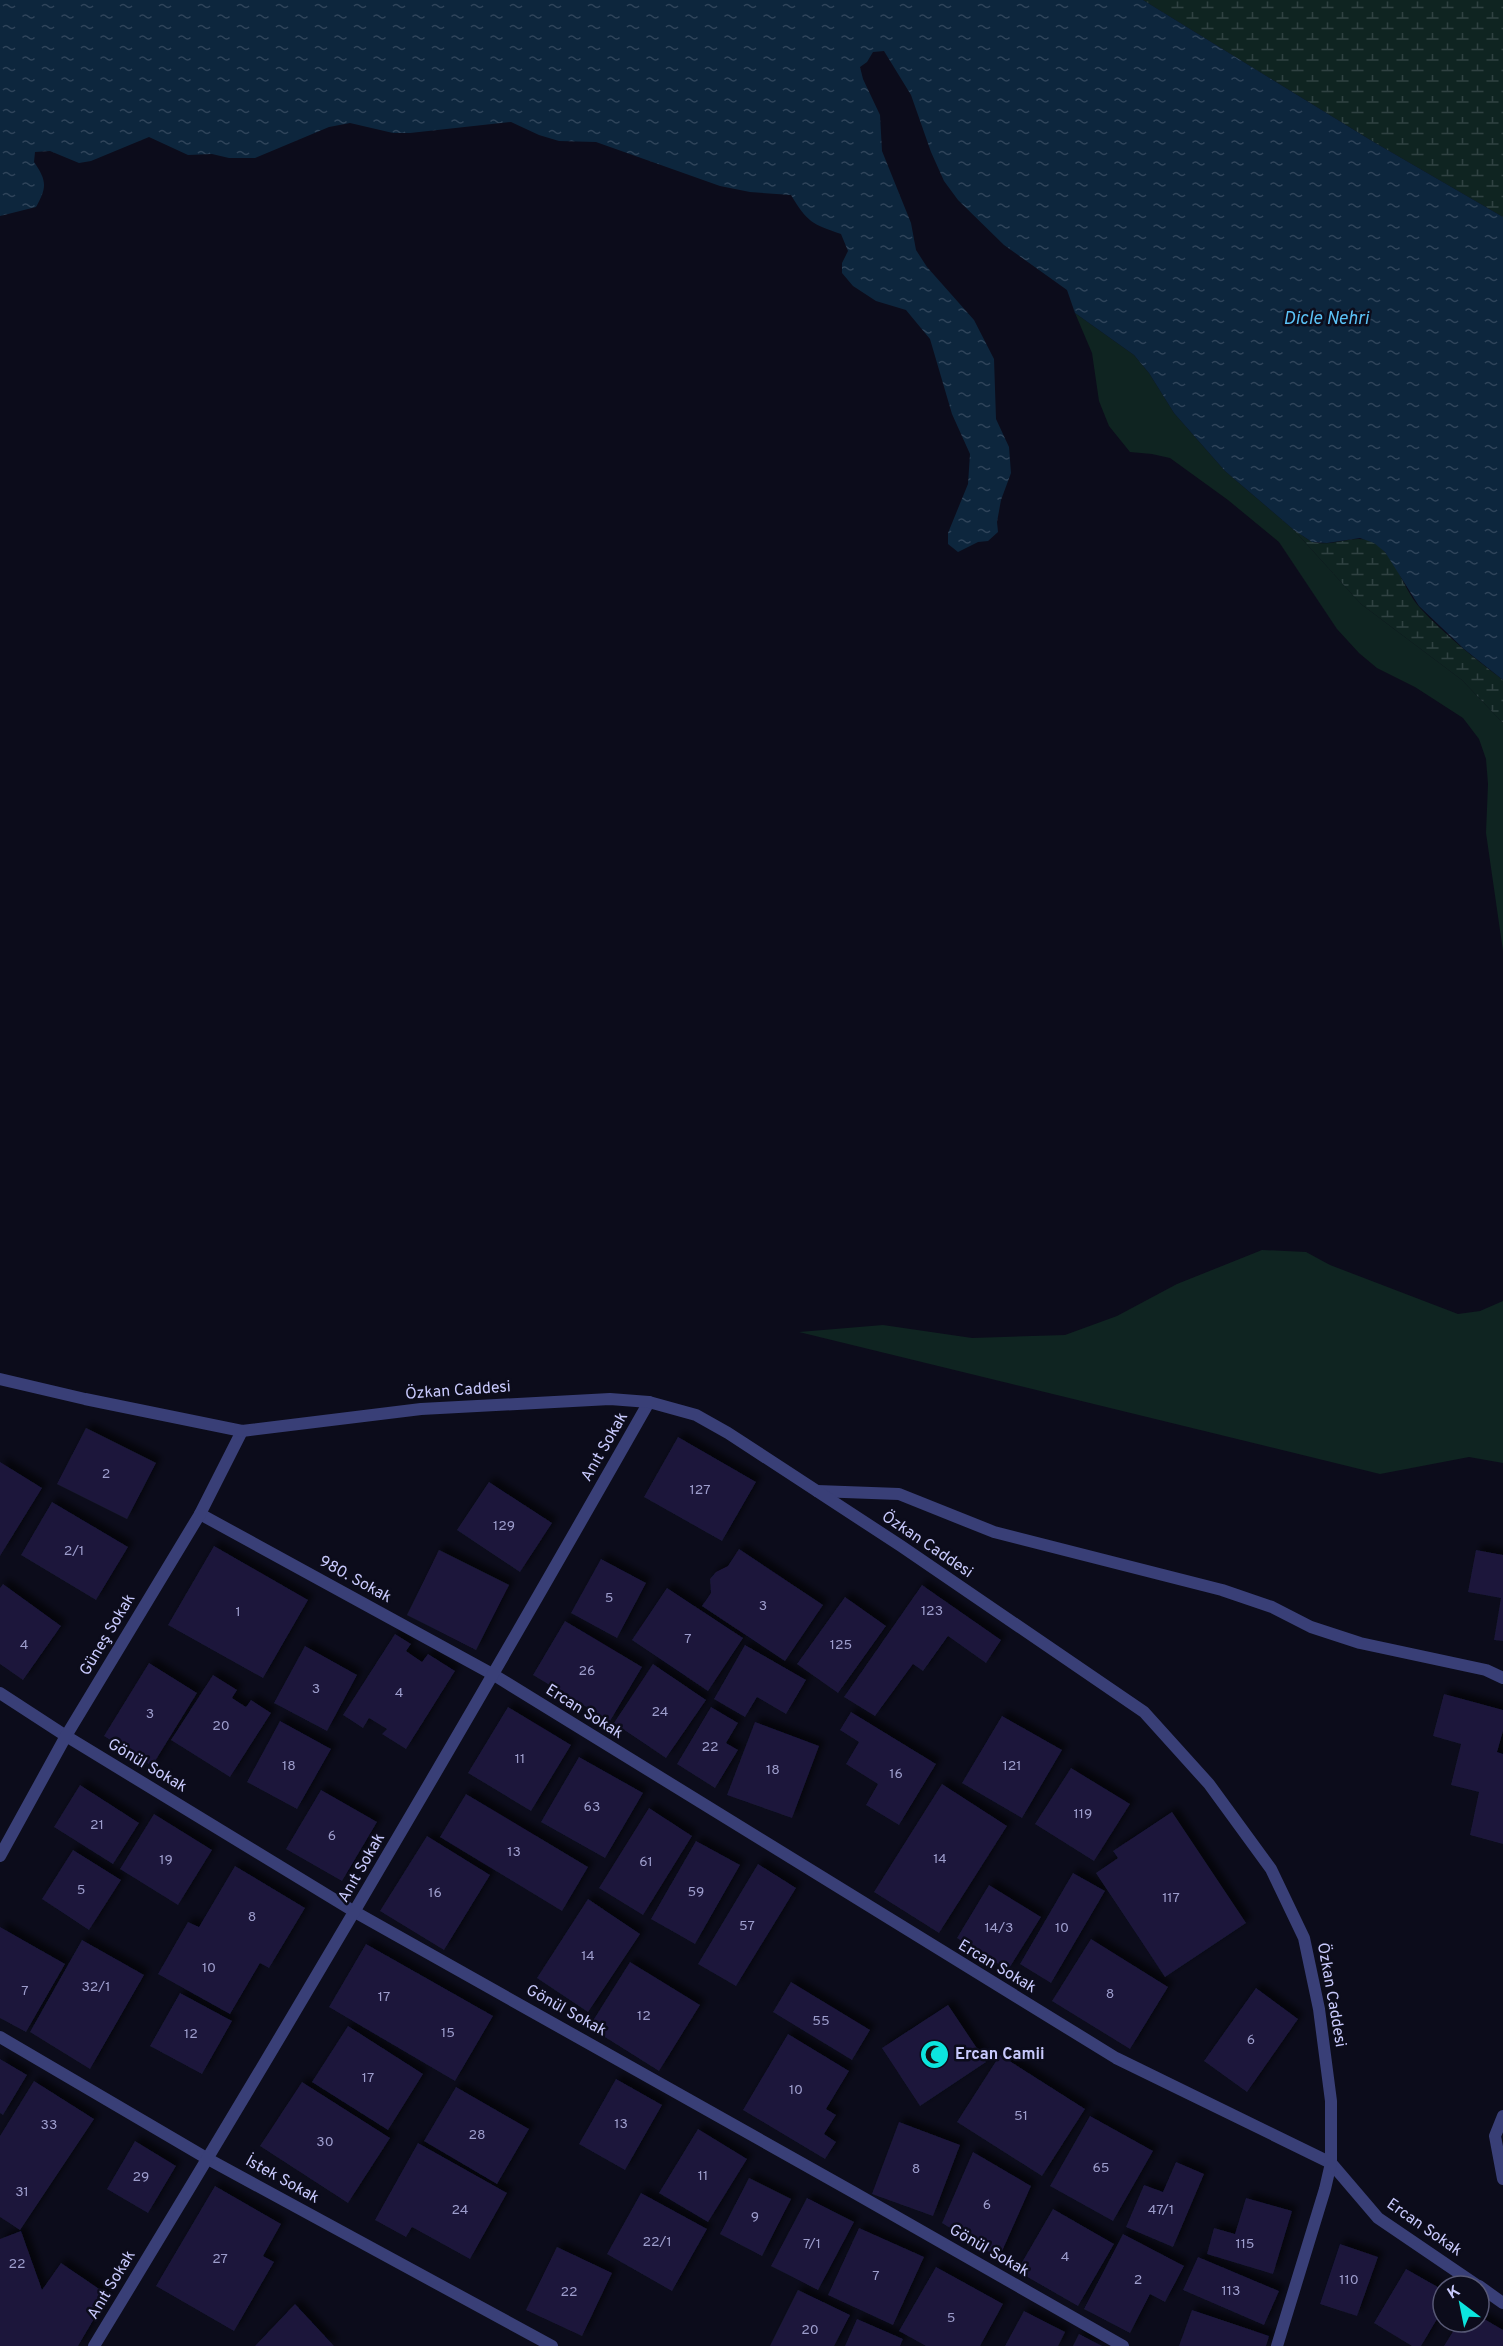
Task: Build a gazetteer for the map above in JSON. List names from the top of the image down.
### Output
{
  "streets": {
    "street": [
      "Özkan Caddesi",
      "Anıt Sokak",
      "980. Sokak",
      "Güneş Sokak",
      "Ercan Sokak",
      "Gönül Sokak",
      "İstek Sokak"
    ]
  },
  "crossings": [
    ["Özkan Caddesi", "Anıt Sokak"],
    ["Özkan Caddesi", "Güneş Sokak"],
    ["Özkan Caddesi", "Ercan Sokak"],
    ["Anıt Sokak", "980. Sokak"],
    ["Anıt Sokak", "Ercan Sokak"],
    ["Anıt Sokak", "Gönül Sokak"],
    ["Anıt Sokak", "İstek Sokak"],
    ["980. Sokak", "Güneş Sokak"],
    ["980. Sokak", "Ercan Sokak"],
    ["Güneş Sokak", "Gönül Sokak"]
  ],
  "water": ["Dicle Nehri"],
  "places": {
    "mosque": ["Ercan Camii"]
  },
  "house_numbers": [
    "2",
    "127",
    "129",
    "2/1",
    "5",
    "3",
    "123",
    "1",
    "7",
    "4",
    "125",
    "26",
    "3",
    "4",
    "24",
    "3",
    "20",
    "22",
    "11",
    "18",
    "121",
    "18",
    "16",
    "63",
    "119",
    "21",
    "6",
    "13",
    "14",
    "19",
    "61",
    "5",
    "59",
    "16",
    "117",
    "8",
    "57",
    "14/3",
    "10",
    "14",
    "10",
    "32/1",
    "7",
    "8",
    "17",
    "12",
    "55",
    "15",
    "12",
    "6",
    "17",
    "10",
    "51",
    "13",
    "33",
    "28",
    "30",
    "65",
    "8",
    "11",
    "29",
    "31",
    "6",
    "24",
    "47/1",
    "9",
    "22/1",
    "7/1",
    "115",
    "4",
    "27",
    "22",
    "7",
    "2",
    "110",
    "113",
    "22",
    "5",
    "20"
  ],
  "north": "top left"
}
